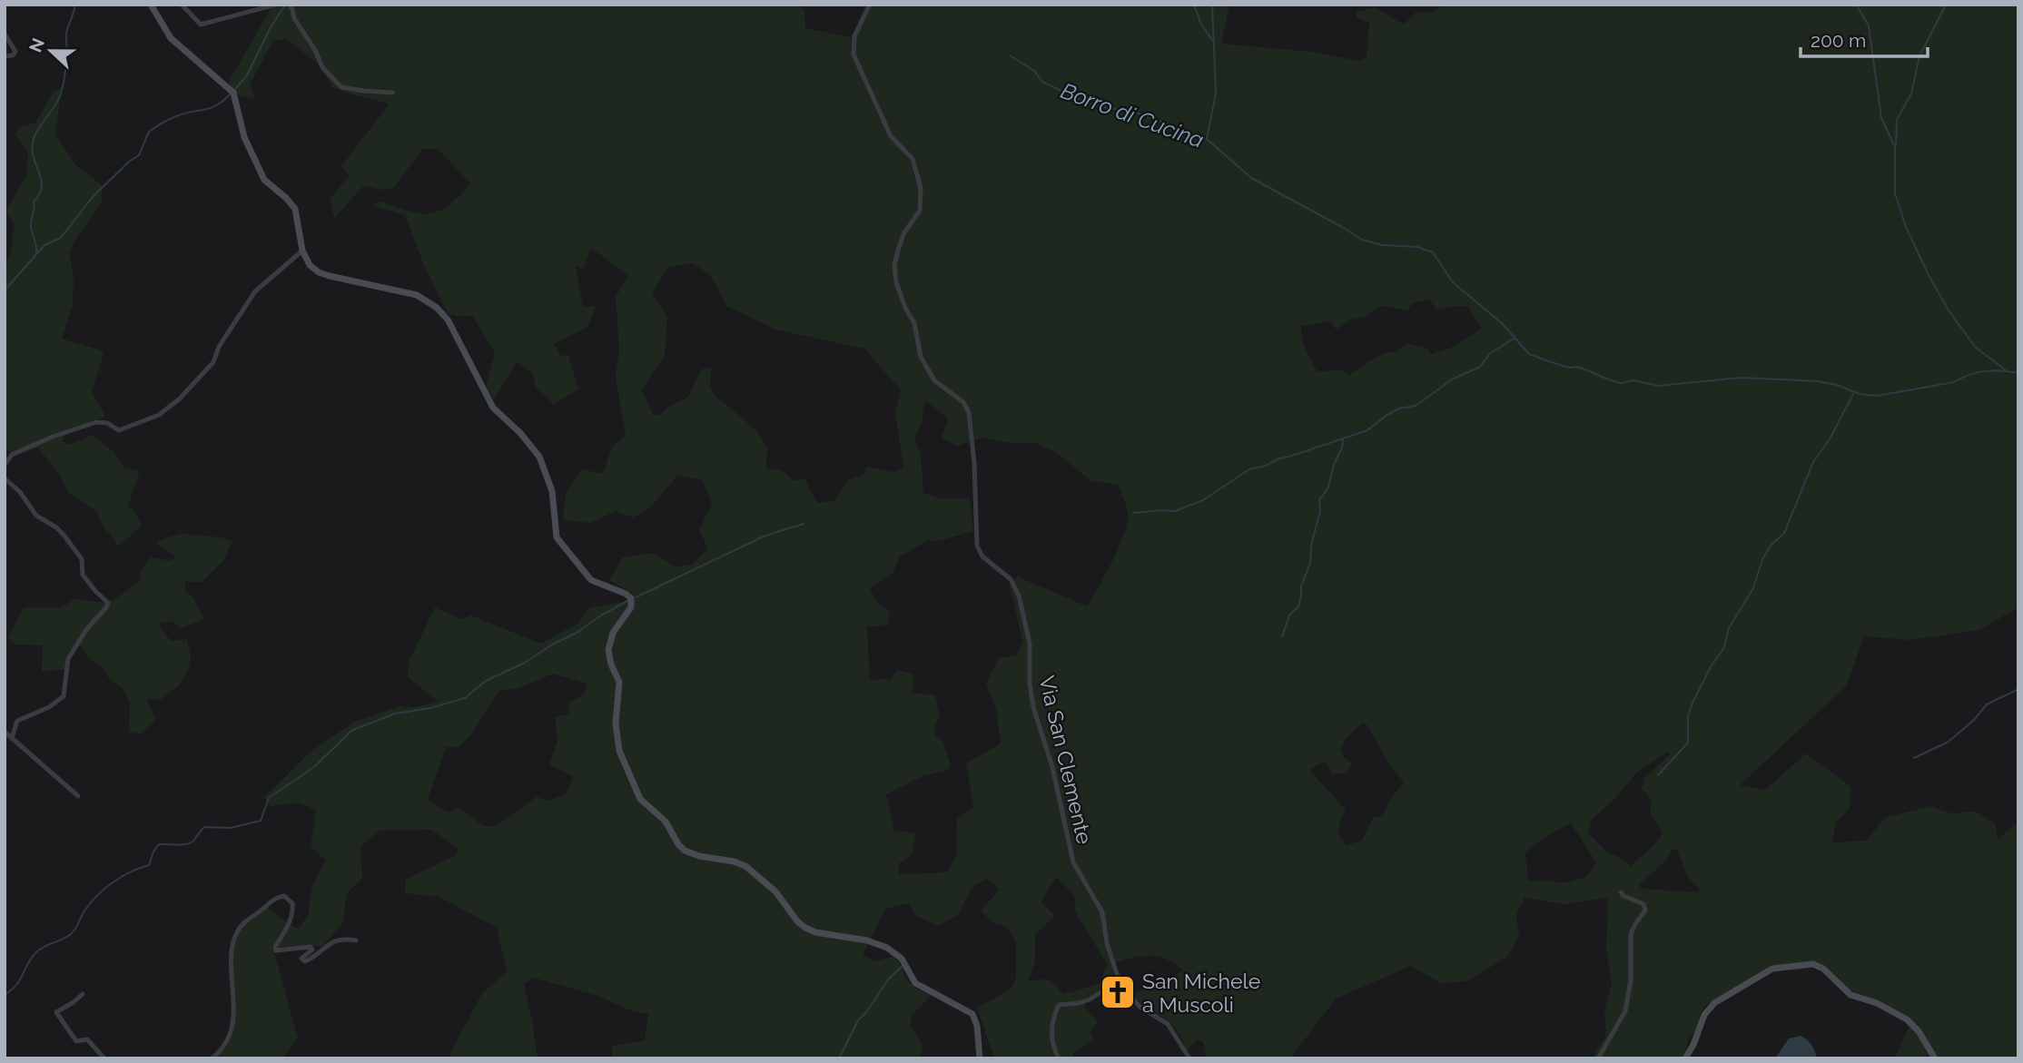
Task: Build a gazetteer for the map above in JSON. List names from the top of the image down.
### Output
{
  "streets": {
    "street": ["Via San Clemente"]
  },
  "water": ["Borro di Cucina"],
  "places": {
    "church": ["San Michele a Muscoli"]
  },
  "scale_bar": "200 m",
  "north": "left"
}
